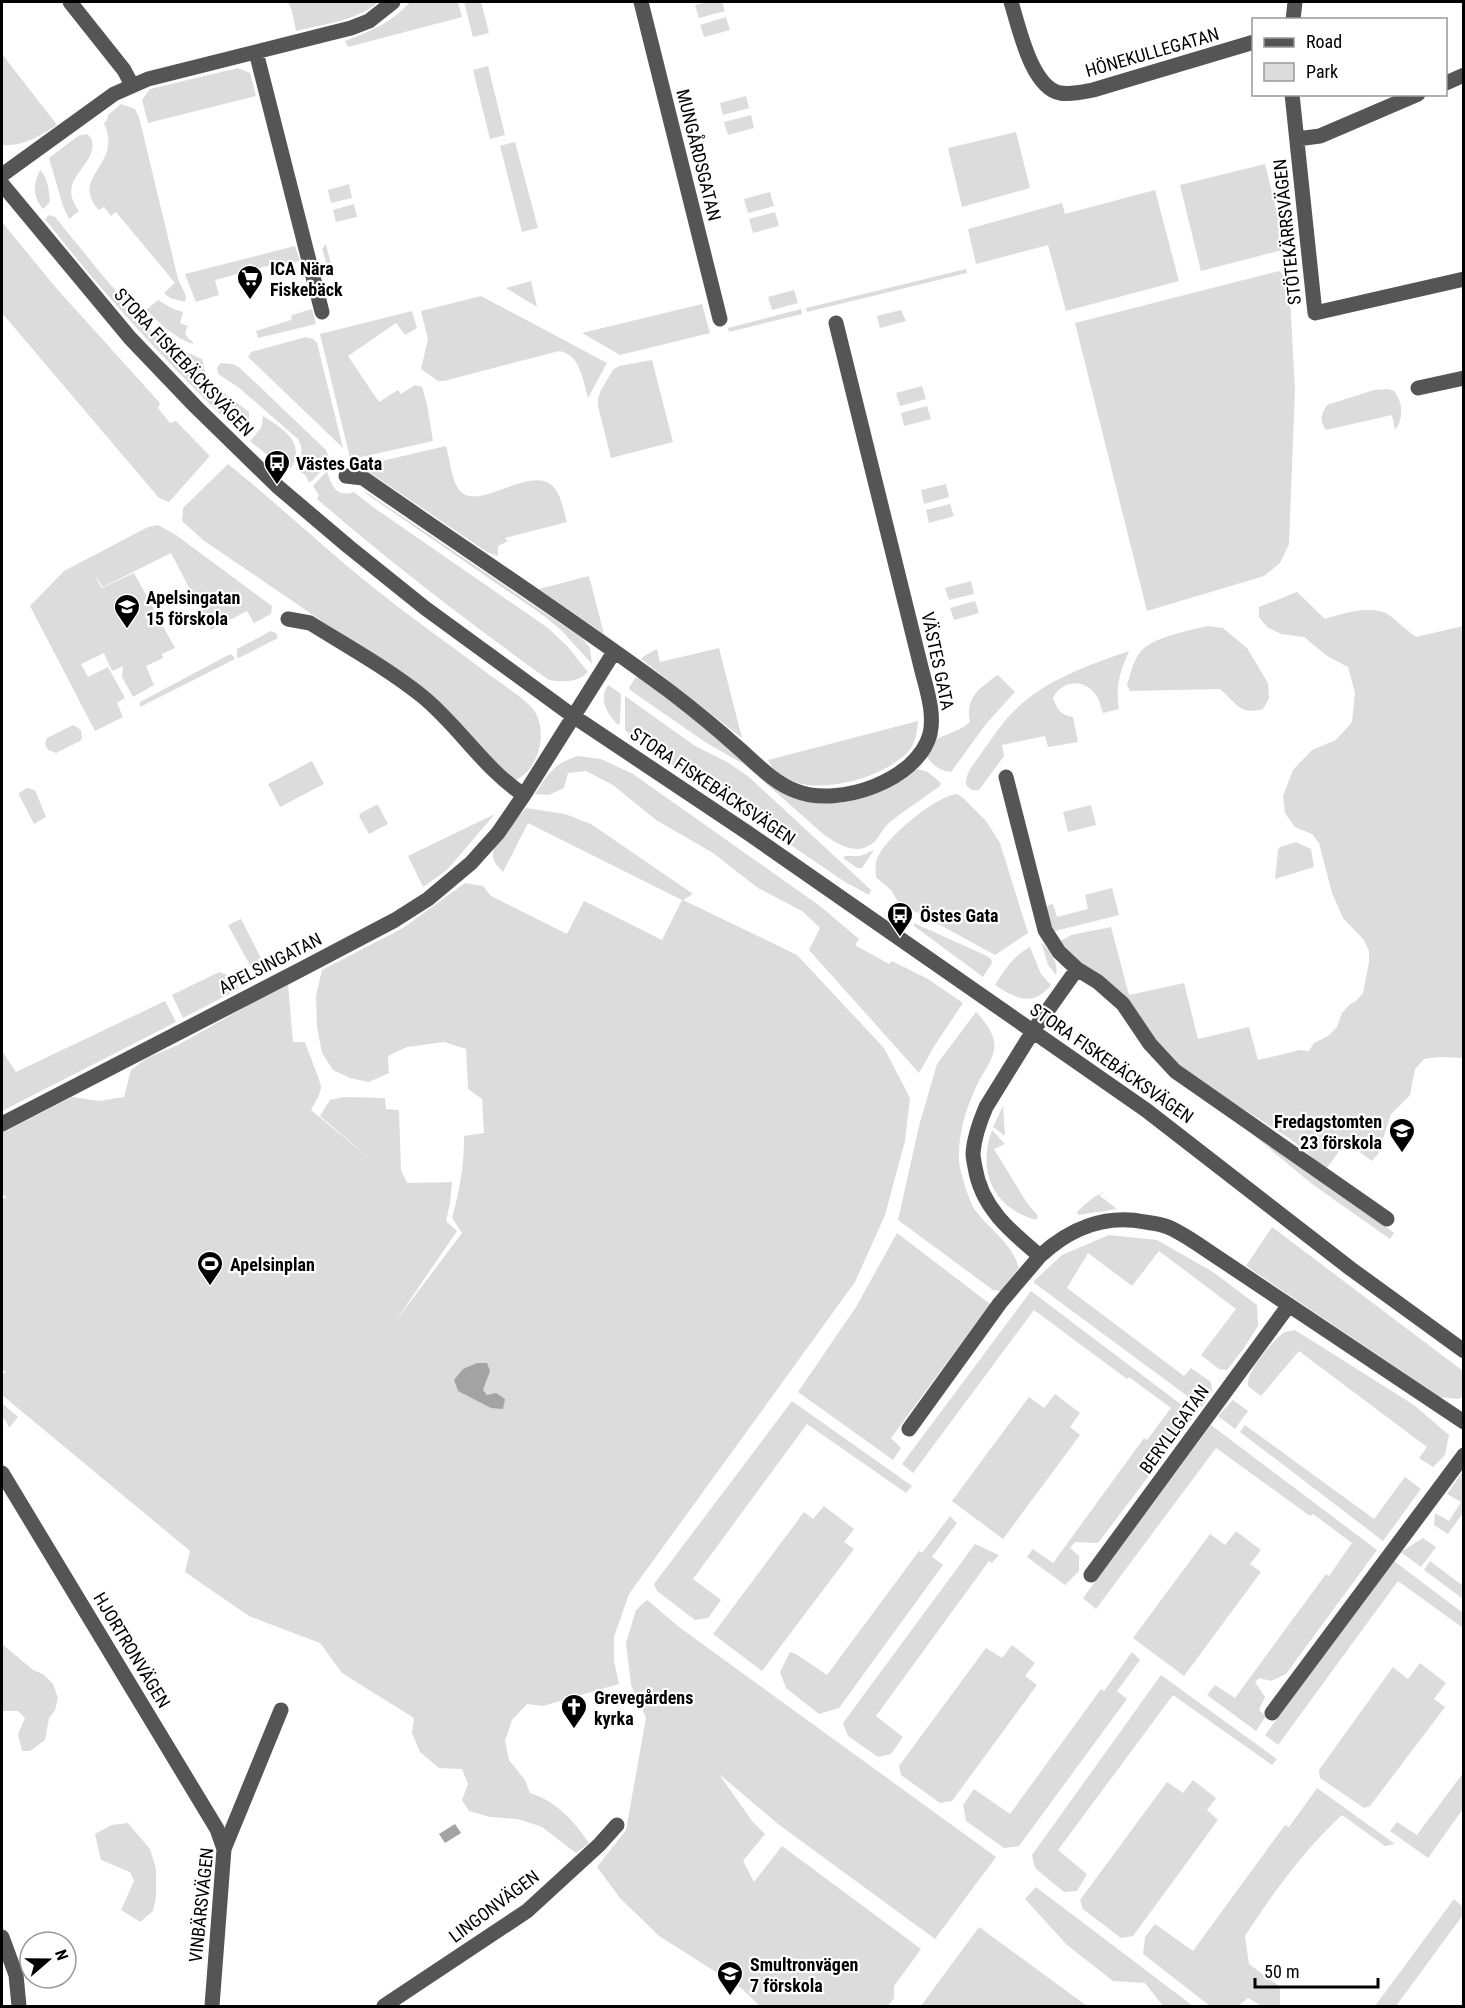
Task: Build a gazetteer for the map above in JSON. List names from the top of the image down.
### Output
{
  "streets": {
    "street": [
      "HÖNEKULLEGATAN",
      "MUNGÅRDSGATAN",
      "STÖTEKÄRRSVÄGEN",
      "STORA FISKEBÄCKSVÄGEN",
      "VÄSTES GATA",
      "APELSINGATAN",
      "BERYLLGATAN",
      "HJORTRONVÄGEN",
      "VINBÄRSVÄGEN",
      "LINGONVÄGEN"
    ]
  },
  "crossings": [
    ["STORA FISKEBÄCKSVÄGEN", "APELSINGATAN"],
    ["HJORTRONVÄGEN", "VINBÄRSVÄGEN"]
  ],
  "places": {
    "supermarket": ["ICA Nära Fiskebäck"],
    "bus stop": ["Västes Gata", "Östes Gata"],
    "school or university": ["Apelsingatan 15 förskola", "Fredagstomten 23 förskola", "Smultronvägen 7 förskola"],
    "sports": ["Apelsinplan"],
    "church": ["Grevegårdens kyrka"]
  },
  "legend": ["Road", "Park"],
  "scale_bar": "50 m",
  "north": "right"
}
